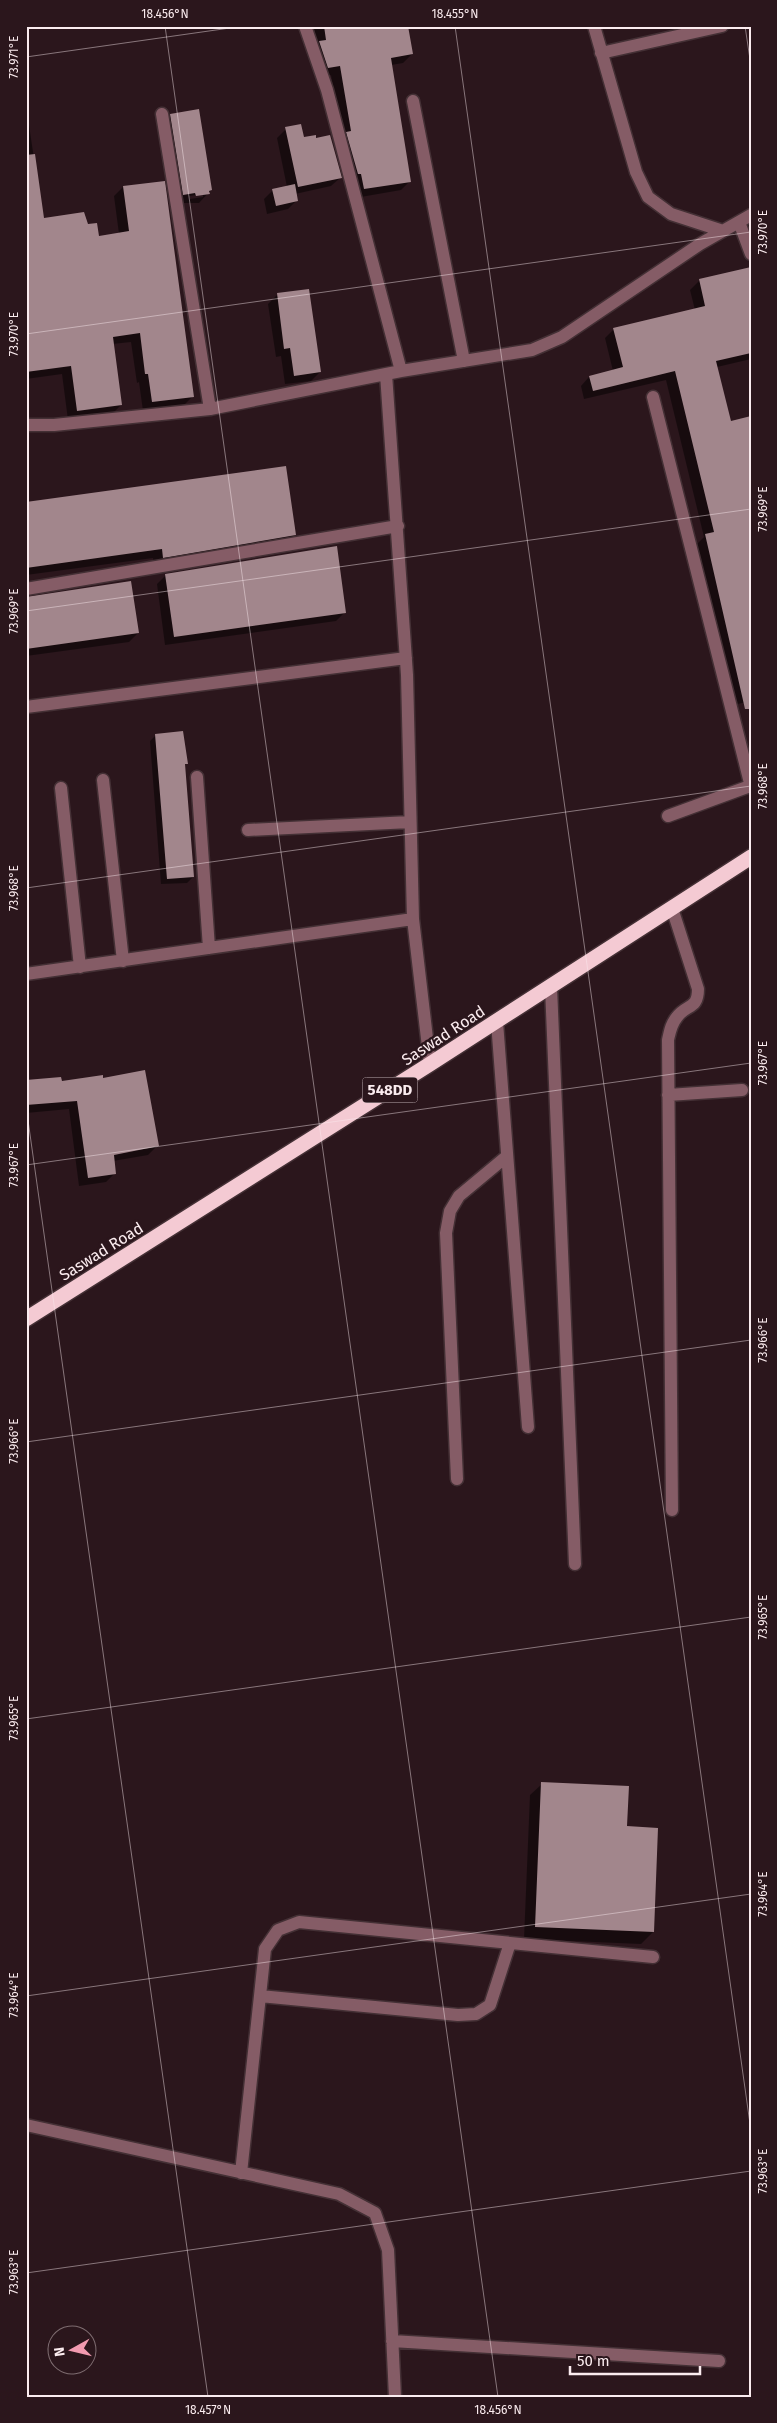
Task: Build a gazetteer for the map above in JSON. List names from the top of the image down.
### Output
{
  "streets": {
    "highway": ["Saswad Road", "548DD"]
  },
  "scale_bar": "50 m",
  "north": "left",
  "coordinates": [
    "18.456°N",
    "18.455°N",
    "73.971°E",
    "73.970°E",
    "73.969°E",
    "73.968°E",
    "73.967°E",
    "73.966°E",
    "73.965°E",
    "73.964°E",
    "73.963°E",
    "18.457°N"
  ]
}
